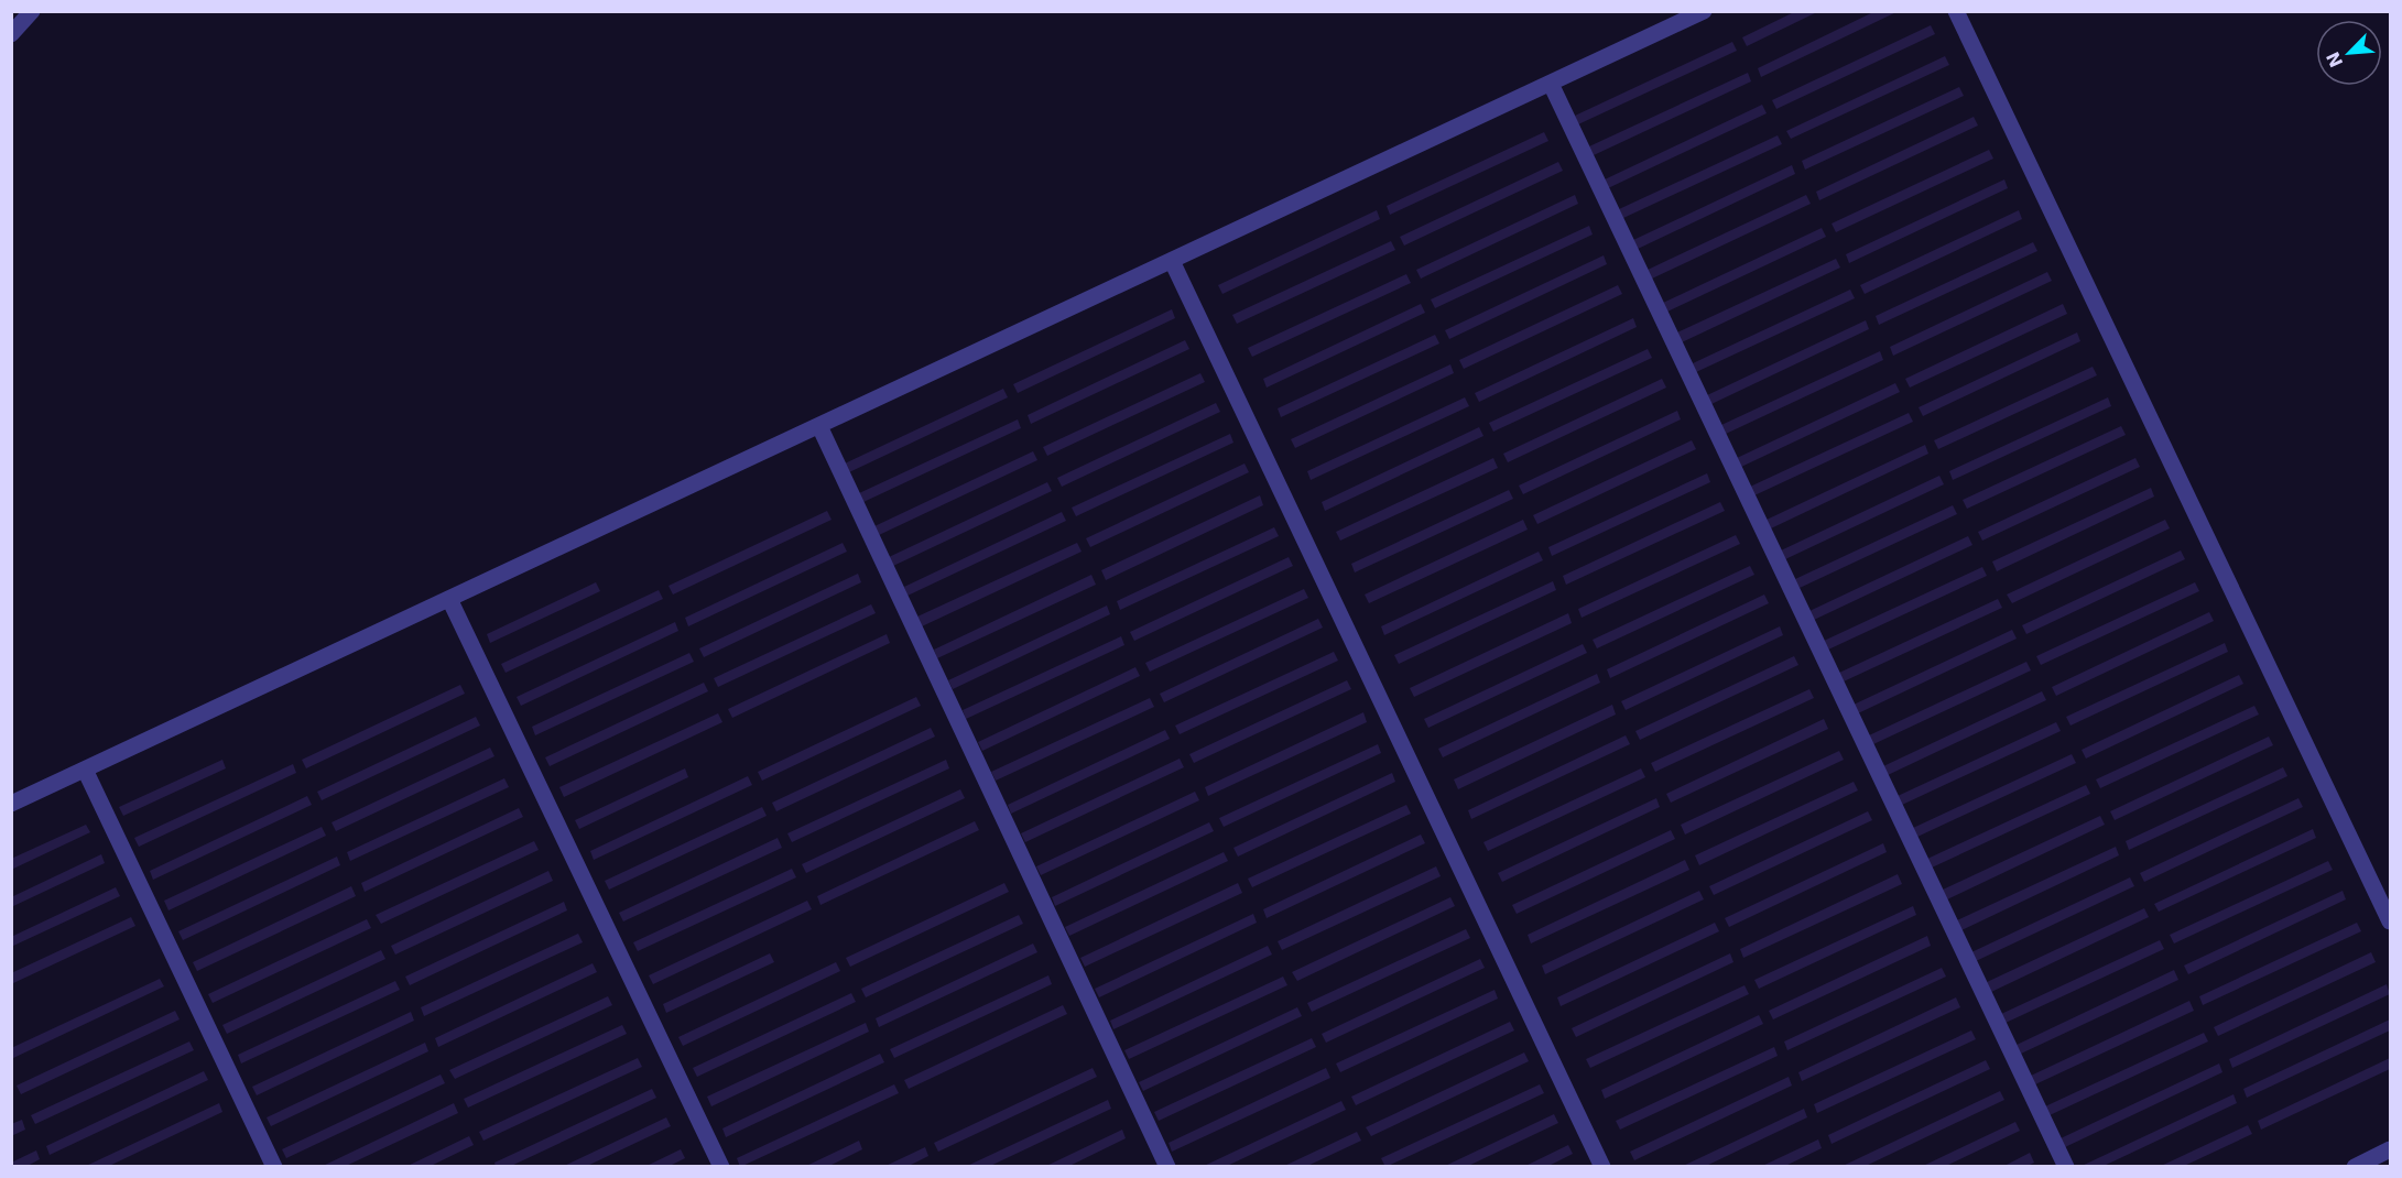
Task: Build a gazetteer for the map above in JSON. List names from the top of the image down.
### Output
{
  "north": "bottom left"
}
